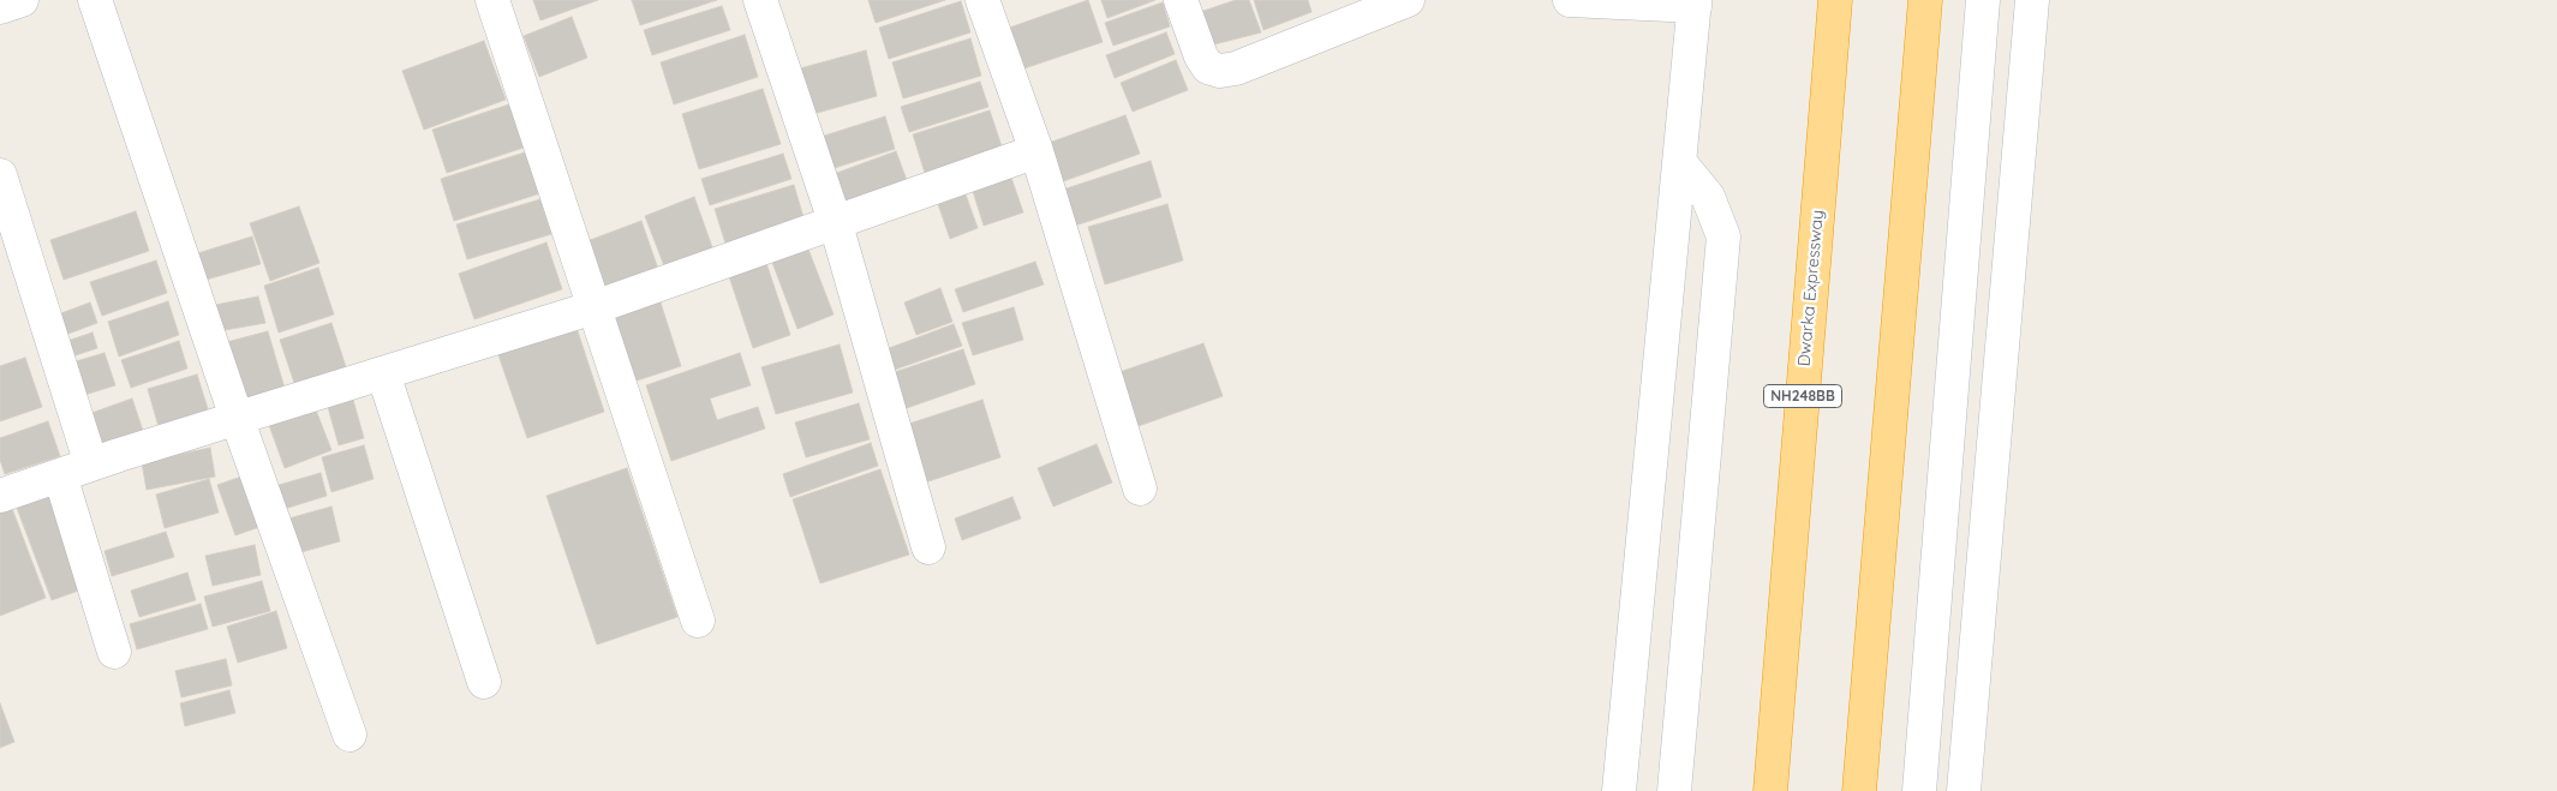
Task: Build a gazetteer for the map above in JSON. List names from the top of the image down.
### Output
{
  "streets": {
    "highway": ["Dwarka Expressway", "NH248BB"]
  }
}
